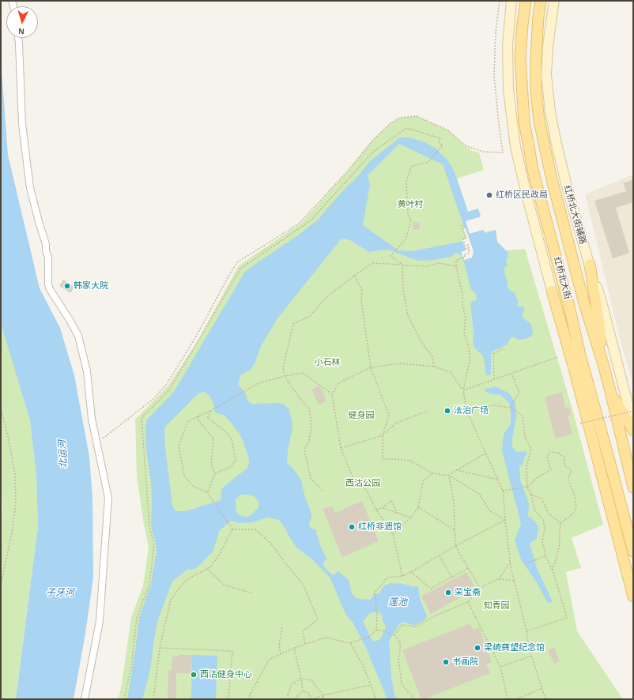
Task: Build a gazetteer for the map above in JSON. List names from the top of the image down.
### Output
{
  "streets": {
    "main road": ["红桥北大街辅路", "红桥北大街"]
  },
  "water": ["北运河", "子牙河", "莲池"],
  "parks": [
    "黄叶村",
    "小石林",
    "健身园",
    "西沽公园",
    "知青园"
  ],
  "places": [
    "红桥区民政局",
    "韩家大院",
    "法治广场",
    "红桥非遗馆",
    "荣宝斋",
    "梁崎龚望纪念馆",
    "书画院",
    "西沽健身中心"
  ],
  "north": "bottom"
}
